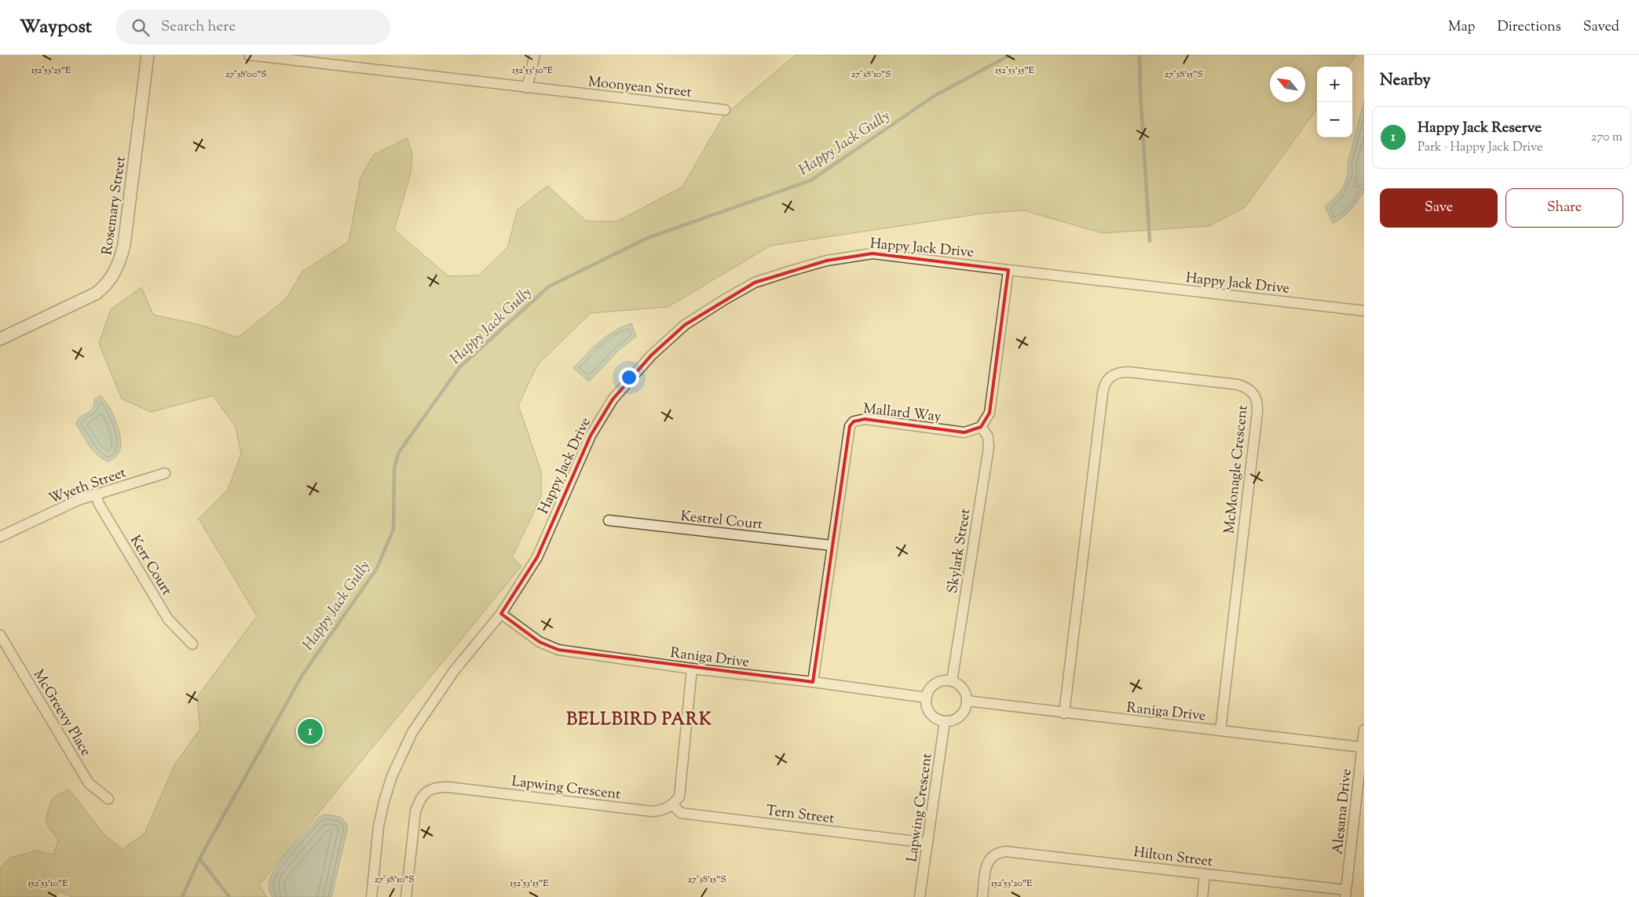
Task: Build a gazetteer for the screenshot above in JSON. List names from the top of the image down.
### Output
{
  "streets": {
    "street": [
      "Moonyean Street",
      "Rosemary Street",
      "Happy Jack Drive",
      "Mallard Way",
      "McMonagle Crescent",
      "Wyeth Street",
      "Kestrel Court",
      "Skylark Street",
      "Kerr Court",
      "Raniga Drive",
      "McGreevy Place",
      "Lapwing Crescent",
      "Alesana Drive",
      "Tern Street",
      "Hilton Street"
    ]
  },
  "crossings": [
    ["Happy Jack Drive", "Raniga Drive"],
    ["Mallard Way", "Kestrel Court"],
    ["Mallard Way", "Skylark Street"],
    ["Mallard Way", "Raniga Drive"],
    ["McMonagle Crescent", "Raniga Drive"],
    ["Wyeth Street", "Kerr Court"],
    ["Skylark Street", "Raniga Drive"],
    ["Skylark Street", "Lapwing Crescent"],
    ["Raniga Drive", "Lapwing Crescent"],
    ["Raniga Drive", "Alesana Drive"],
    ["Lapwing Crescent", "Tern Street"],
    ["Alesana Drive", "Hilton Street"]
  ],
  "districts": ["BELLBIRD PARK"],
  "water": ["Happy Jack Gully"],
  "north": "top left",
  "page": {
    "header": "Waypost",
    "search": "Search here",
    "nav": ["Map", "Directions", "Saved"],
    "heading": "Nearby",
    "map_buttons": ["+", "−"],
    "list": [
      {
        "mark": "1",
        "name": "Happy Jack Reserve",
        "note": "Park · Happy Jack Drive",
        "value": "270 m"
      }
    ],
    "buttons": ["Save", "Share"],
    "pins": "1"
  },
  "coordinates": [
    "152°53'25\"E",
    "152°53'30\"E",
    "152°53'35\"E",
    "27°38'00\"S",
    "27°38'10\"S",
    "27°38'15\"S",
    "152°53'10\"E",
    "152°53'15\"E",
    "152°53'20\"E"
  ]
}
